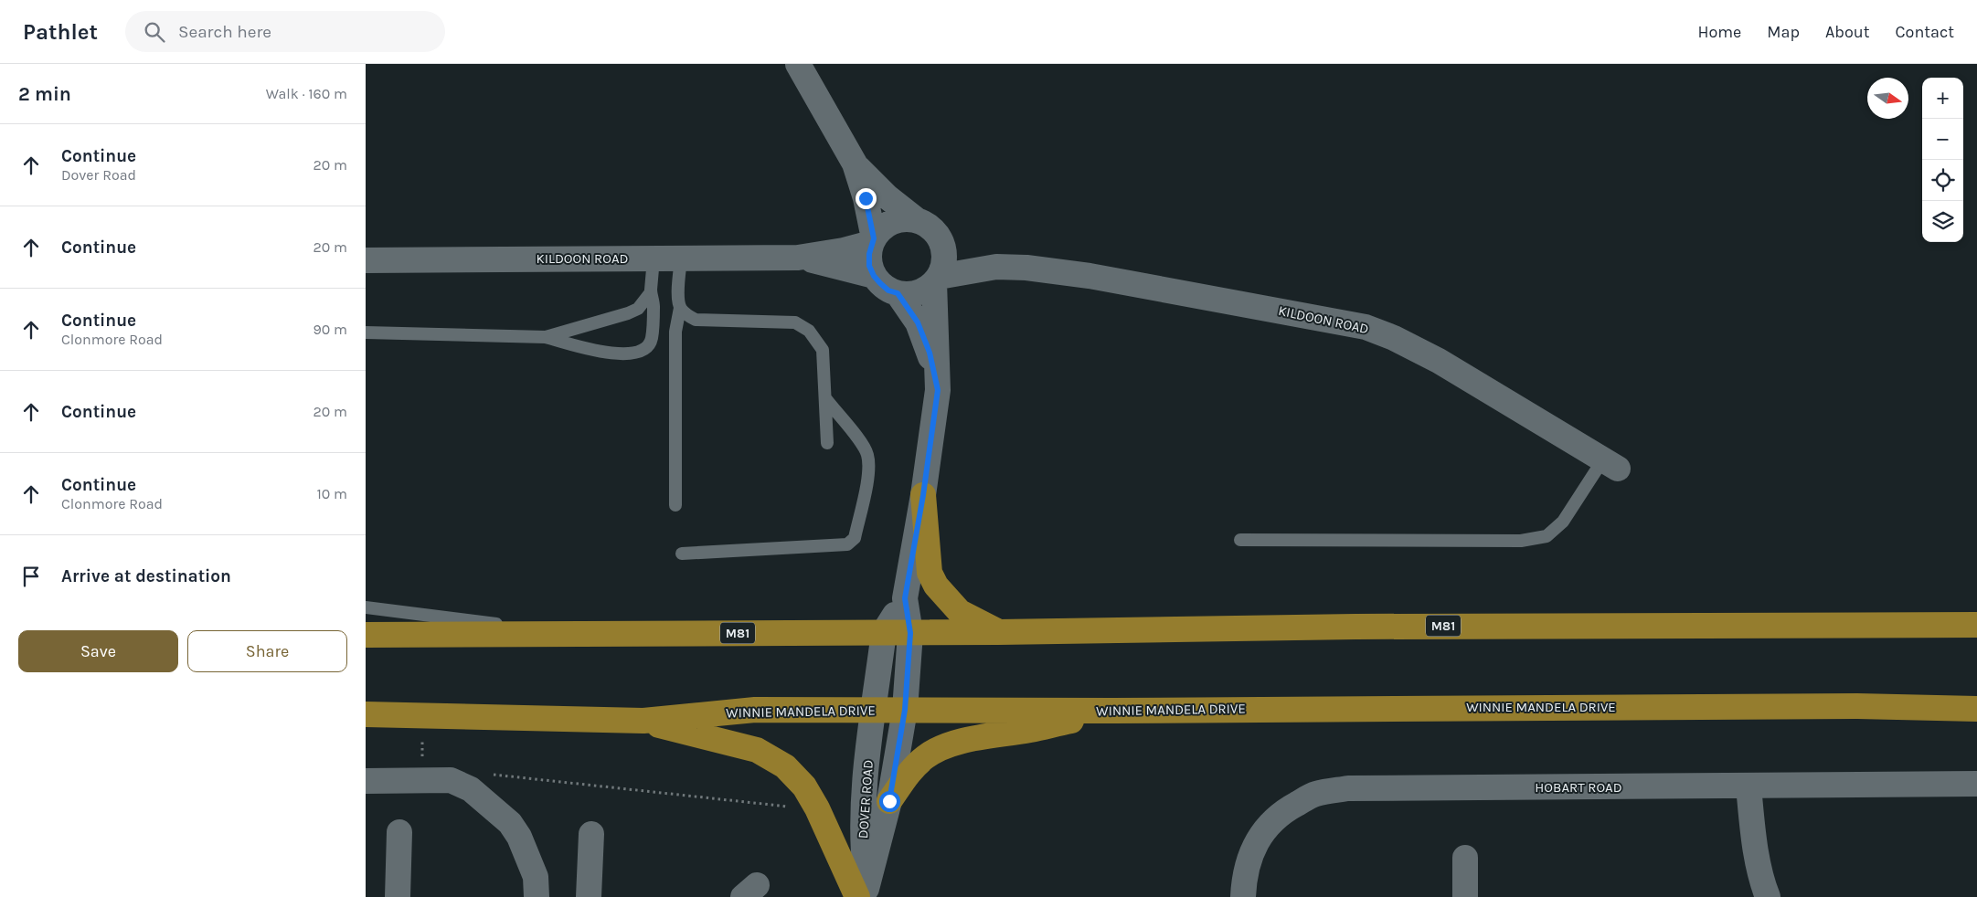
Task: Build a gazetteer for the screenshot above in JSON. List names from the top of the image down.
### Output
{
  "streets": {
    "main road": ["M81", "WINNIE MANDELA DRIVE"],
    "street": ["KILDOON ROAD", "HOBART ROAD", "DOVER ROAD"]
  },
  "crossings": [
    ["M81", "DOVER ROAD"],
    ["WINNIE MANDELA DRIVE", "DOVER ROAD"]
  ],
  "north": "right",
  "page": {
    "header": "Pathlet",
    "search": "Search here",
    "nav": [
      "Home",
      "Map",
      "About",
      "Contact"
    ],
    "heading": ["2 min", "Walk · 160 m"],
    "map_buttons": ["+", "−"],
    "list": [
      ["Continue", "Dover Road", "20 m"],
      ["Continue", "20 m"],
      ["Continue", "Clonmore Road", "90 m"],
      ["Continue", "20 m"],
      ["Continue", "Clonmore Road", "10 m"],
      "Arrive at destination"
    ],
    "buttons": ["Save", "Share"]
  }
}
